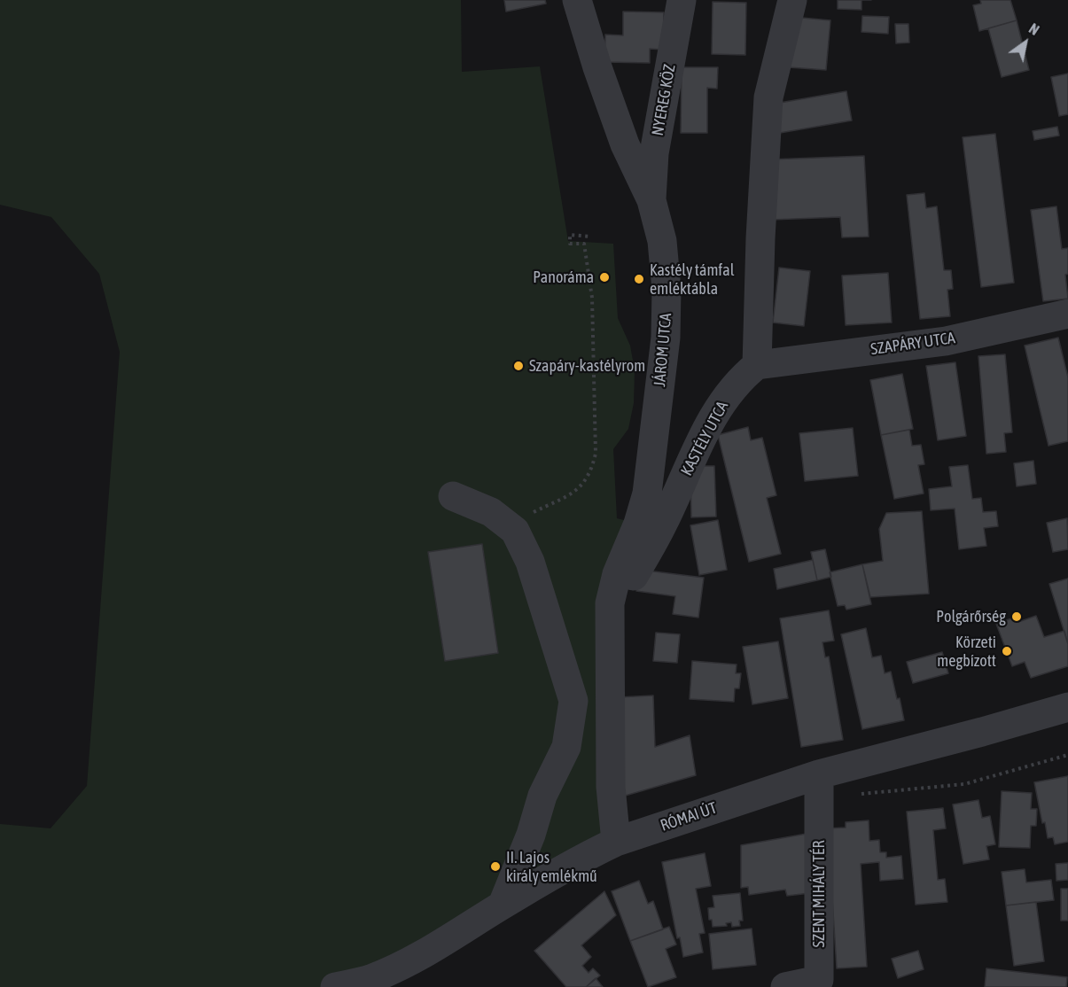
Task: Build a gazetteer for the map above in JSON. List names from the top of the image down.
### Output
{
  "streets": {
    "street": [
      "NYEREG KÖZ",
      "SZAPÁRY UTCA",
      "JÁROM UTCA",
      "KASTÉLY UTCA",
      "RÓMAI ÚT",
      "SZENT MIHÁLY TÉR"
    ]
  },
  "crossings": [
    ["NYEREG KÖZ", "JÁROM UTCA"],
    ["SZAPÁRY UTCA", "KASTÉLY UTCA"],
    ["JÁROM UTCA", "KASTÉLY UTCA"],
    ["RÓMAI ÚT", "SZENT MIHÁLY TÉR"]
  ],
  "places": [
    "Panoráma",
    "Kastély támfal emléktábla",
    "Szapáry-kastélyrom",
    "Polgárőrség",
    "Körzeti megbízott",
    "II. Lajos király emlékmű"
  ],
  "north": "top right"
}
